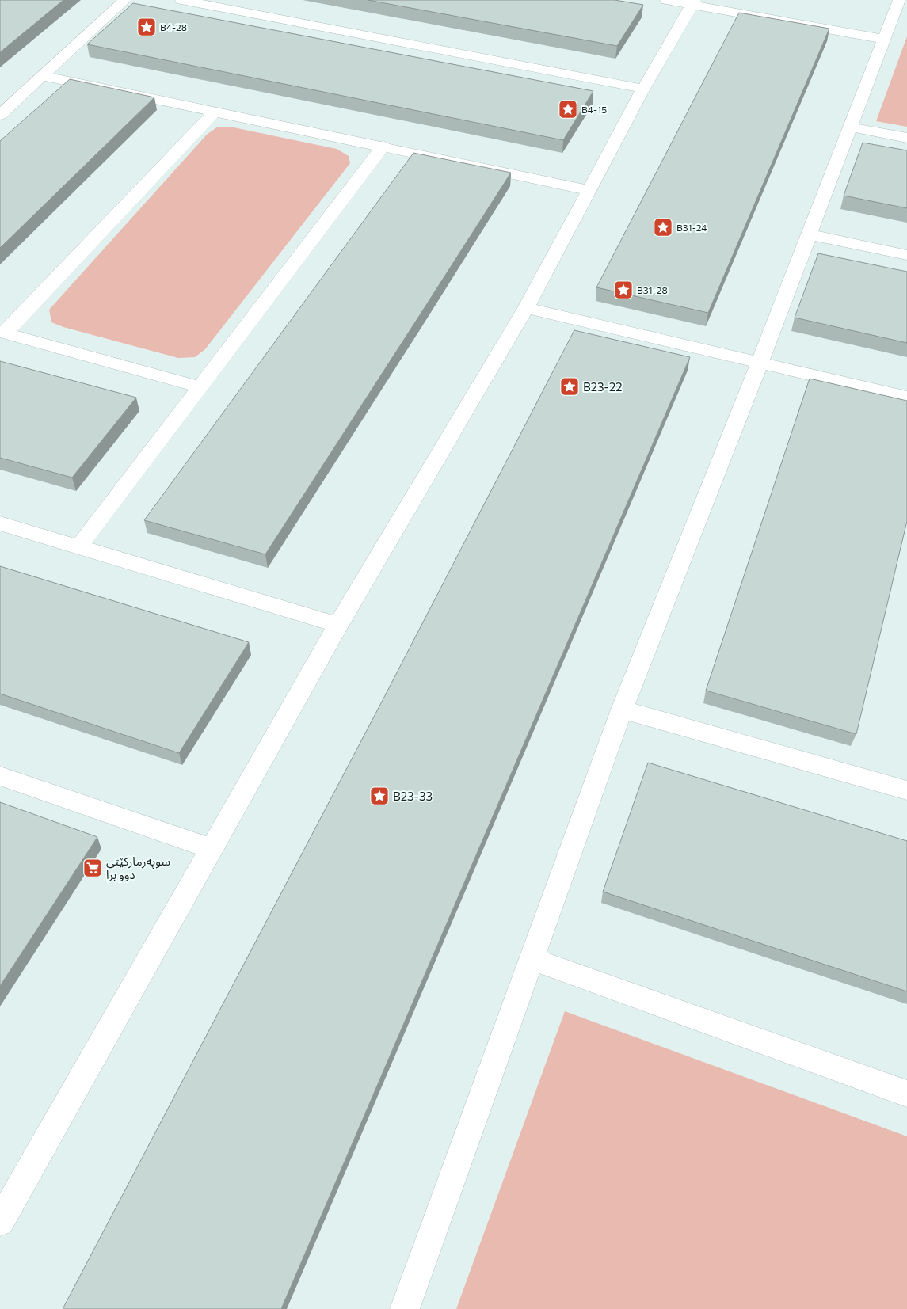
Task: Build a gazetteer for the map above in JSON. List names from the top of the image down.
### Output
{
  "places": {
    "place": [
      "B4-28",
      "B4-15",
      "B31-24",
      "B31-28",
      "B23-22",
      "B23-33"
    ],
    "supermarket": ["سوپەرمارکێتی دوو برا"]
  }
}
